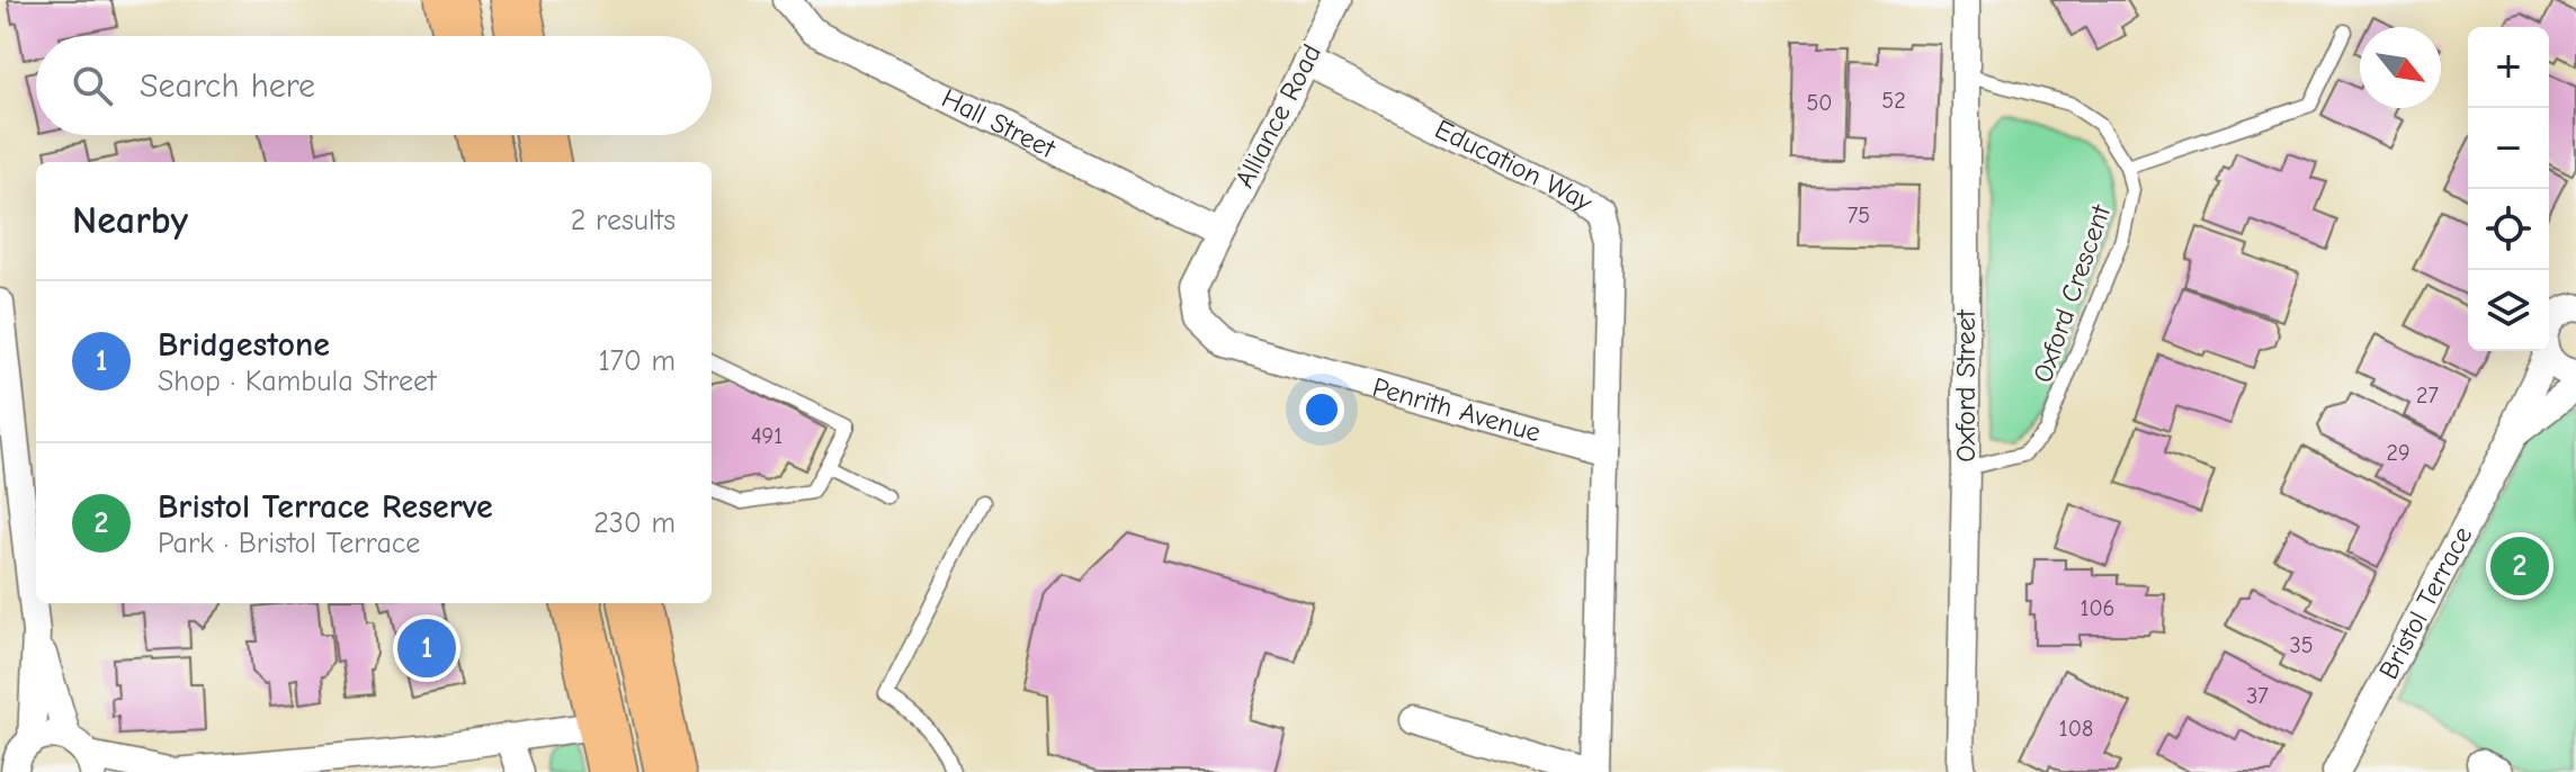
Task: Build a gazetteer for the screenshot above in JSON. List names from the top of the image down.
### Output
{
  "streets": {
    "street": [
      "Alliance Road",
      "Hall Street",
      "Education Way",
      "Oxford Street",
      "Penrith Avenue",
      "Bristol Terrace"
    ],
    "lane": ["Oxford Crescent"]
  },
  "crossings": [
    ["Alliance Road", "Hall Street"],
    ["Alliance Road", "Education Way"],
    ["Alliance Road", "Penrith Avenue"],
    ["Hall Street", "Penrith Avenue"],
    ["Education Way", "Penrith Avenue"],
    ["Oxford Crescent", "Oxford Street"]
  ],
  "house_numbers": [
    "52",
    "50",
    "75",
    "27",
    "491",
    "29",
    "106",
    "35",
    "37",
    "108"
  ],
  "north": "bottom right",
  "page": {
    "map_buttons": ["+", "−"],
    "search": "Search here",
    "heading": ["Nearby", "2 results"],
    "list": [
      {
        "mark": "1",
        "name": "Bridgestone",
        "note": "Shop · Kambula Street",
        "value": "170 m"
      },
      {
        "mark": "2",
        "name": "Bristol Terrace Reserve",
        "note": "Park · Bristol Terrace",
        "value": "230 m"
      }
    ],
    "pins": ["2", "1"]
  }
}
